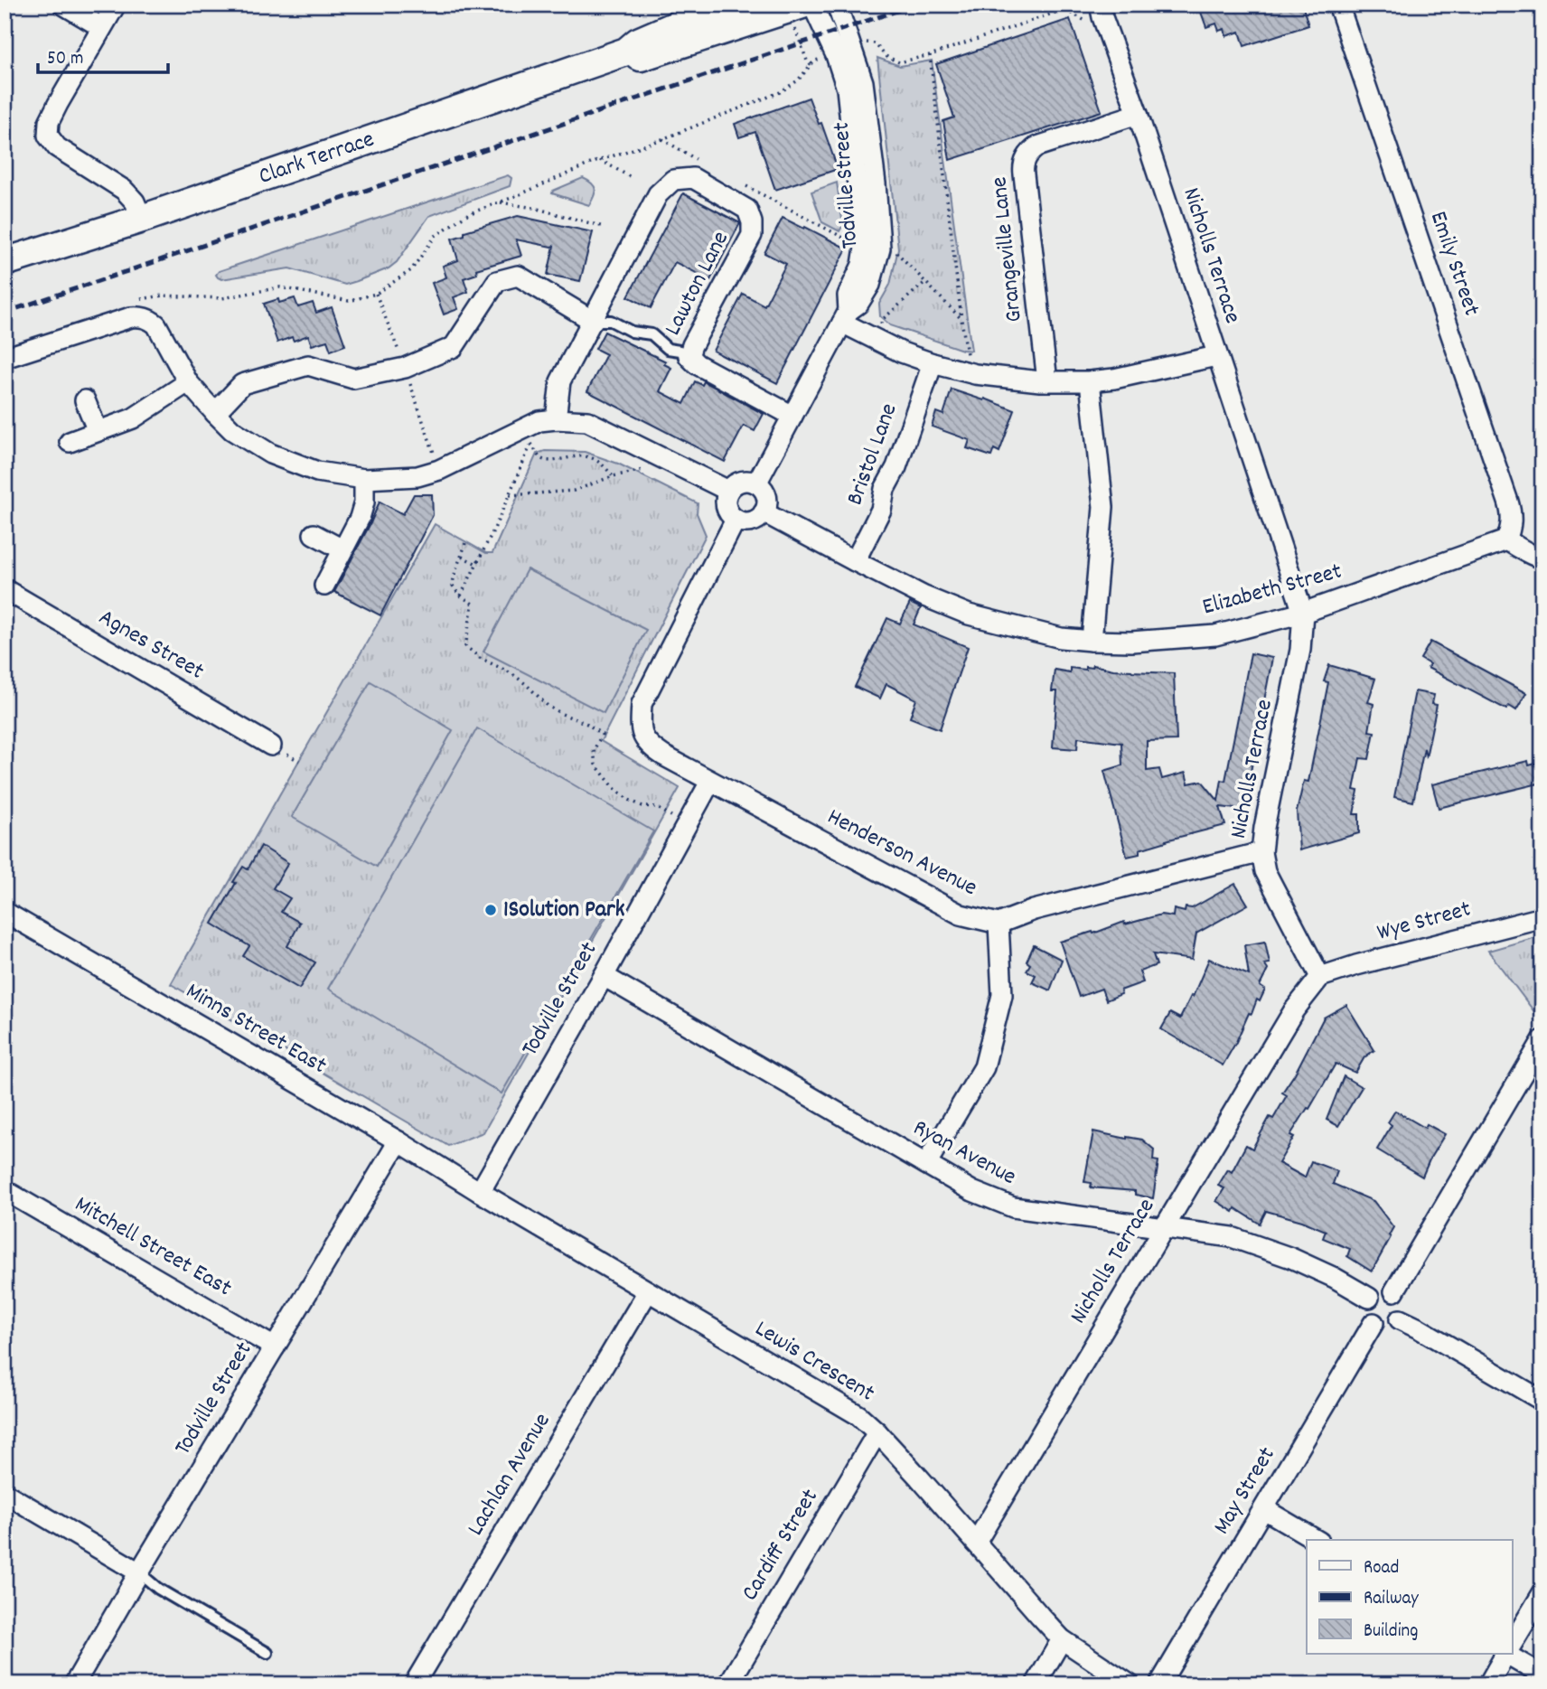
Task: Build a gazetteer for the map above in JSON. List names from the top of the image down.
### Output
{
  "streets": {
    "main road": ["Clark Terrace"],
    "street": [
      "Todville Street",
      "Grangeville Lane",
      "Nicholls Terrace",
      "Emily Street",
      "Lawton Lane",
      "Bristol Lane",
      "Elizabeth Street",
      "Agnes Street",
      "Henderson Avenue",
      "Wye Street",
      "Minns Street East",
      "Ryan Avenue",
      "Mitchell Street East",
      "Lewis Crescent",
      "Lachlan Avenue",
      "May Street",
      "Cardiff Street"
    ]
  },
  "crossings": [
    ["Todville Street", "Lawton Lane"],
    ["Todville Street", "Elizabeth Street"],
    ["Todville Street", "Henderson Avenue"],
    ["Todville Street", "Minns Street East"],
    ["Todville Street", "Ryan Avenue"],
    ["Todville Street", "Mitchell Street East"],
    ["Todville Street", "Lewis Crescent"],
    ["Grangeville Lane", "Nicholls Terrace"],
    ["Nicholls Terrace", "Elizabeth Street"],
    ["Nicholls Terrace", "Wye Street"],
    ["Nicholls Terrace", "Ryan Avenue"],
    ["Nicholls Terrace", "Lewis Crescent"],
    ["Emily Street", "Elizabeth Street"],
    ["Bristol Lane", "Elizabeth Street"],
    ["Minns Street East", "Lewis Crescent"],
    ["Ryan Avenue", "May Street"],
    ["Lewis Crescent", "Lachlan Avenue"],
    ["Lewis Crescent", "Cardiff Street"]
  ],
  "places": ["1Solution Park"],
  "legend": ["Road", "Railway", "Building"],
  "scale_bar": "50 m"
}
